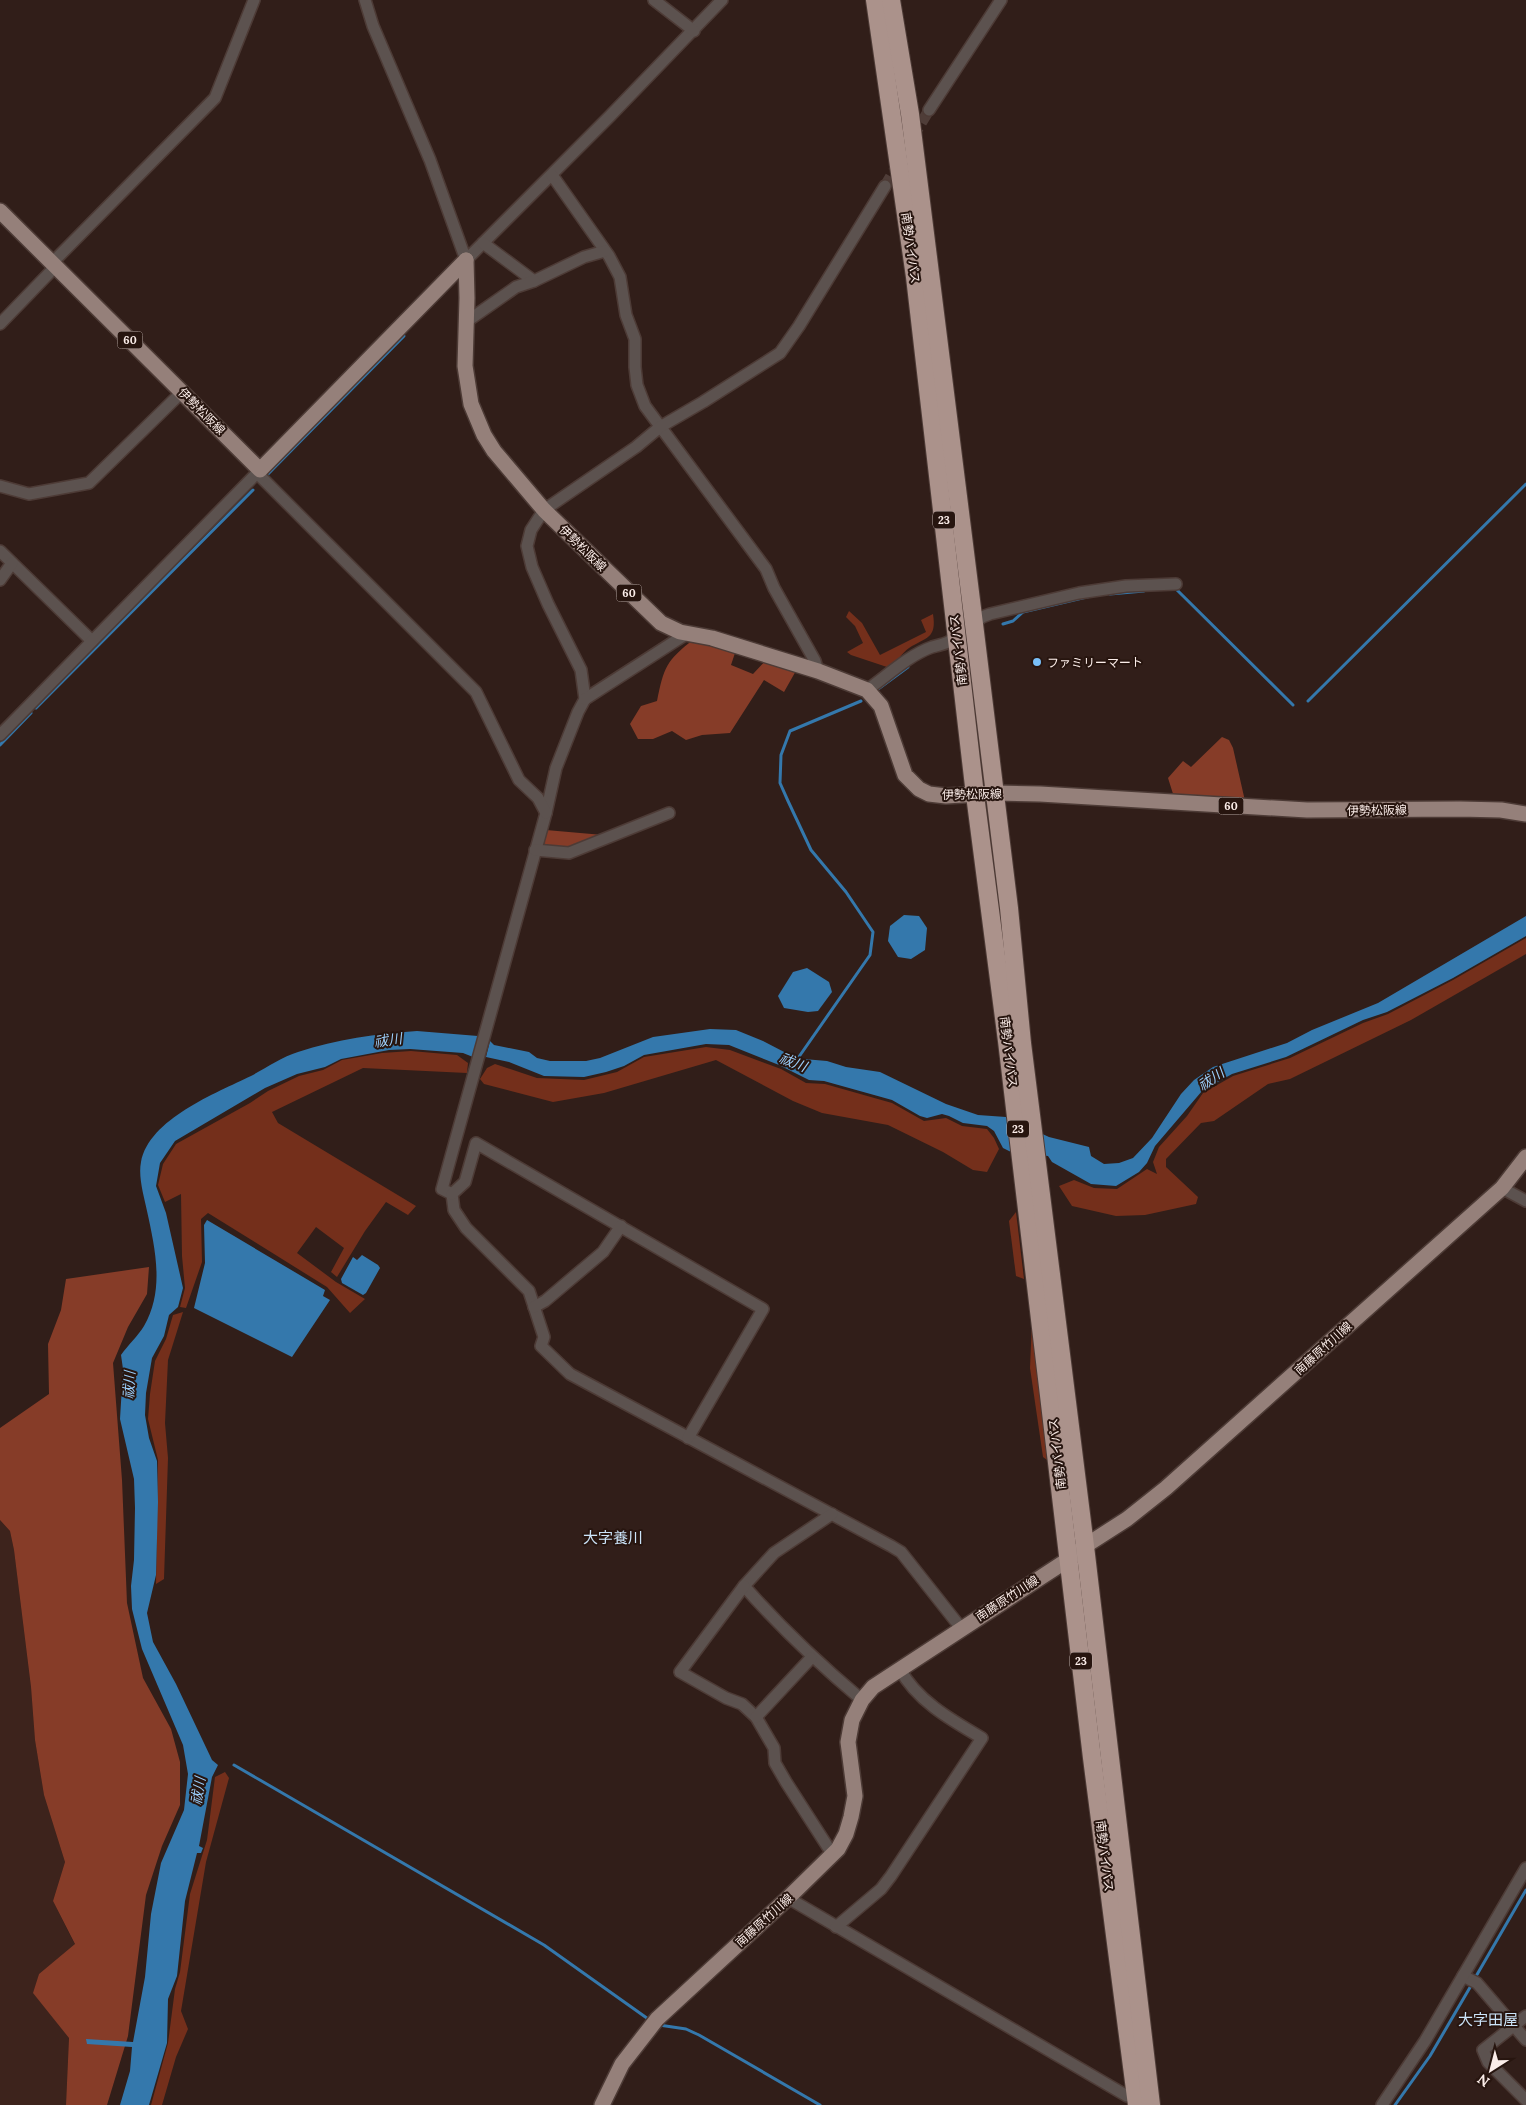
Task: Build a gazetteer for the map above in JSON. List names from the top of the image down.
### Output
{
  "streets": {
    "highway": ["南勢バイパス", "23"],
    "main road": ["60", "伊勢松阪線", "南藤原竹川線"]
  },
  "crossings": [
    ["南勢バイパス", "伊勢松阪線"],
    ["南勢バイパス", "南藤原竹川線"]
  ],
  "districts": ["大字養川", "大字田屋"],
  "water": ["祓川"],
  "places": ["ファミリーマート"],
  "north": "bottom left"
}
